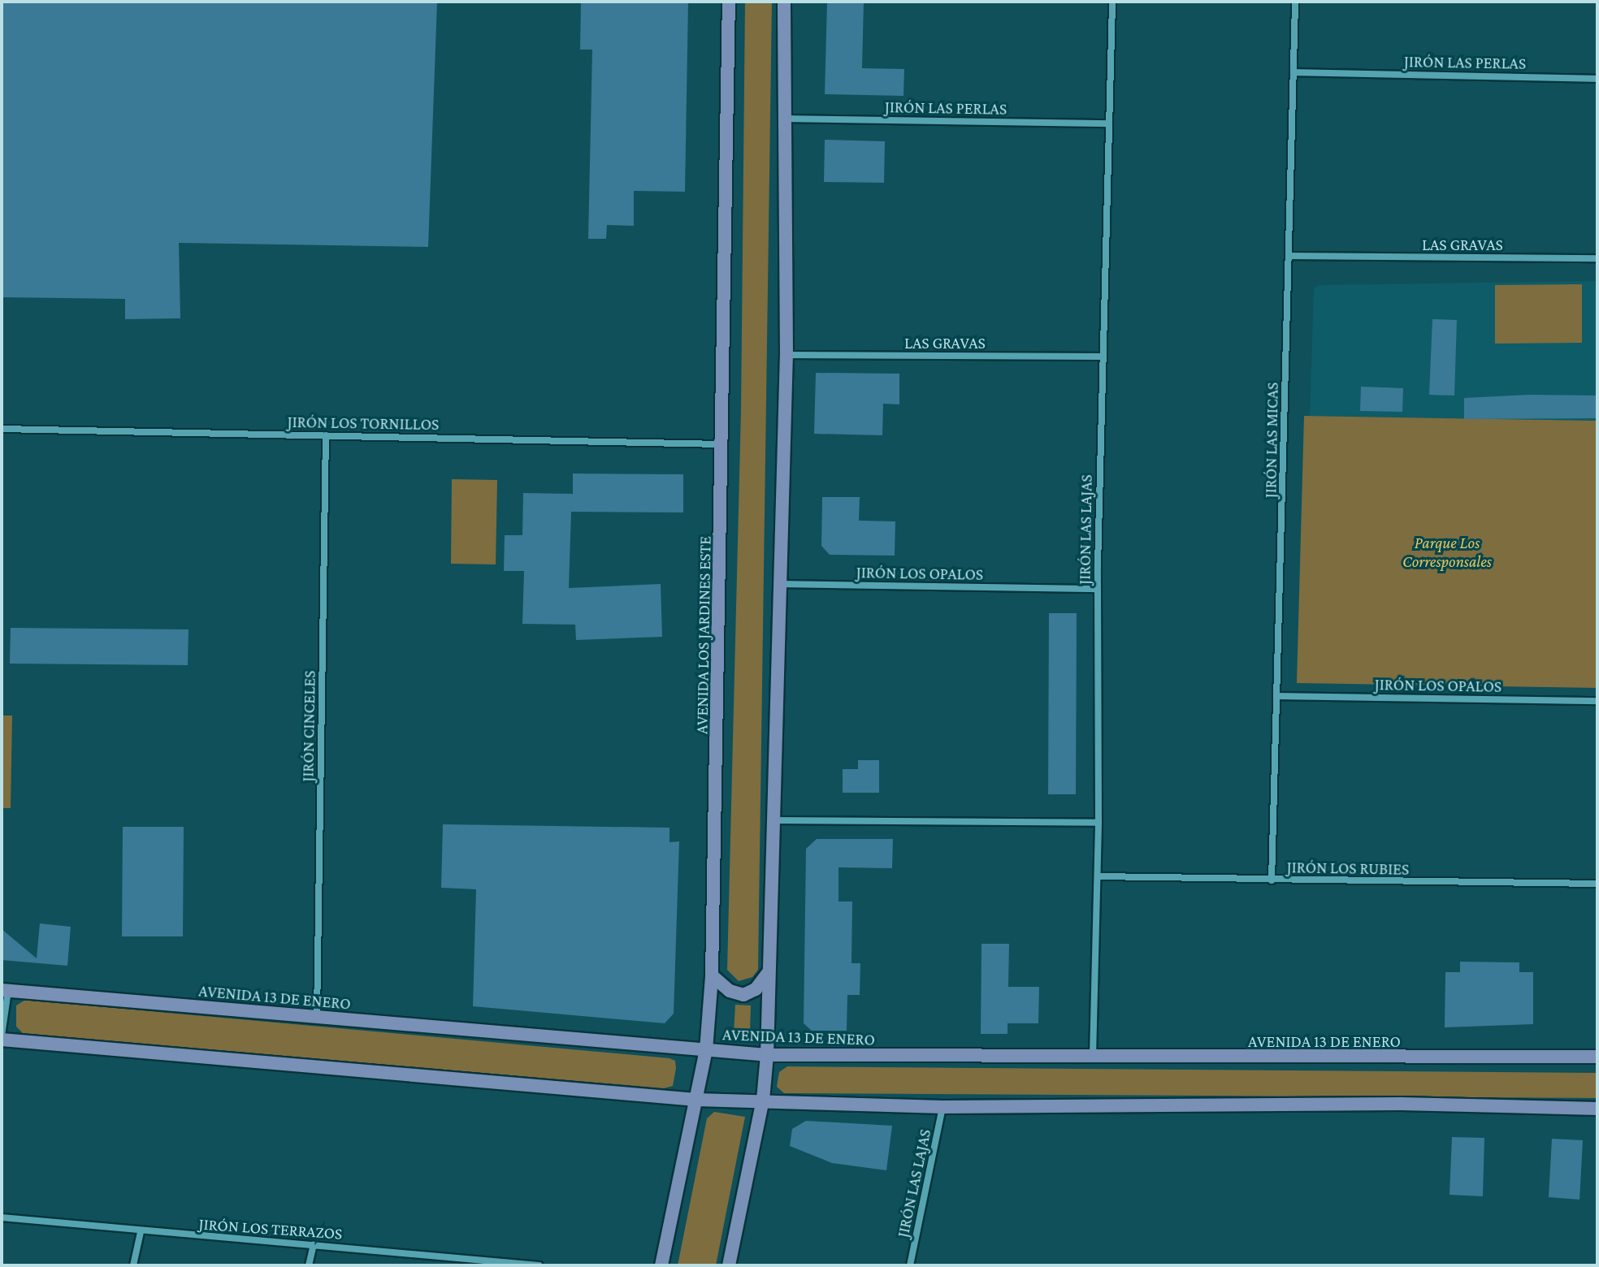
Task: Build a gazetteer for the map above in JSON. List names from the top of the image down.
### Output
{
  "streets": {
    "main road": ["AVENIDA LOS JARDINES ESTE", "AVENIDA 13 DE ENERO"],
    "street": [
      "JIRÓN LAS PERLAS",
      "LAS GRAVAS",
      "JIRÓN LOS TORNILLOS",
      "JIRÓN LAS MICAS",
      "JIRÓN LAS LAJAS",
      "JIRÓN LOS OPALOS",
      "JIRÓN CINCELES",
      "JIRÓN LOS RUBIES",
      "JIRÓN LOS TERRAZOS"
    ]
  },
  "crossings": [
    ["JIRÓN LAS PERLAS", "JIRÓN LAS MICAS"],
    ["JIRÓN LAS PERLAS", "JIRÓN LAS LAJAS"],
    ["LAS GRAVAS", "JIRÓN LAS MICAS"],
    ["LAS GRAVAS", "JIRÓN LAS LAJAS"],
    ["JIRÓN LOS TORNILLOS", "AVENIDA LOS JARDINES ESTE"],
    ["JIRÓN LOS TORNILLOS", "JIRÓN CINCELES"],
    ["JIRÓN LAS MICAS", "JIRÓN LOS OPALOS"],
    ["JIRÓN LAS MICAS", "JIRÓN LOS RUBIES"],
    ["JIRÓN LAS LAJAS", "JIRÓN LOS OPALOS"],
    ["JIRÓN LAS LAJAS", "JIRÓN LOS RUBIES"],
    ["JIRÓN LAS LAJAS", "AVENIDA 13 DE ENERO"],
    ["AVENIDA LOS JARDINES ESTE", "AVENIDA 13 DE ENERO"],
    ["JIRÓN CINCELES", "AVENIDA 13 DE ENERO"]
  ],
  "parks": ["Parque Los Corresponsales"]
}
